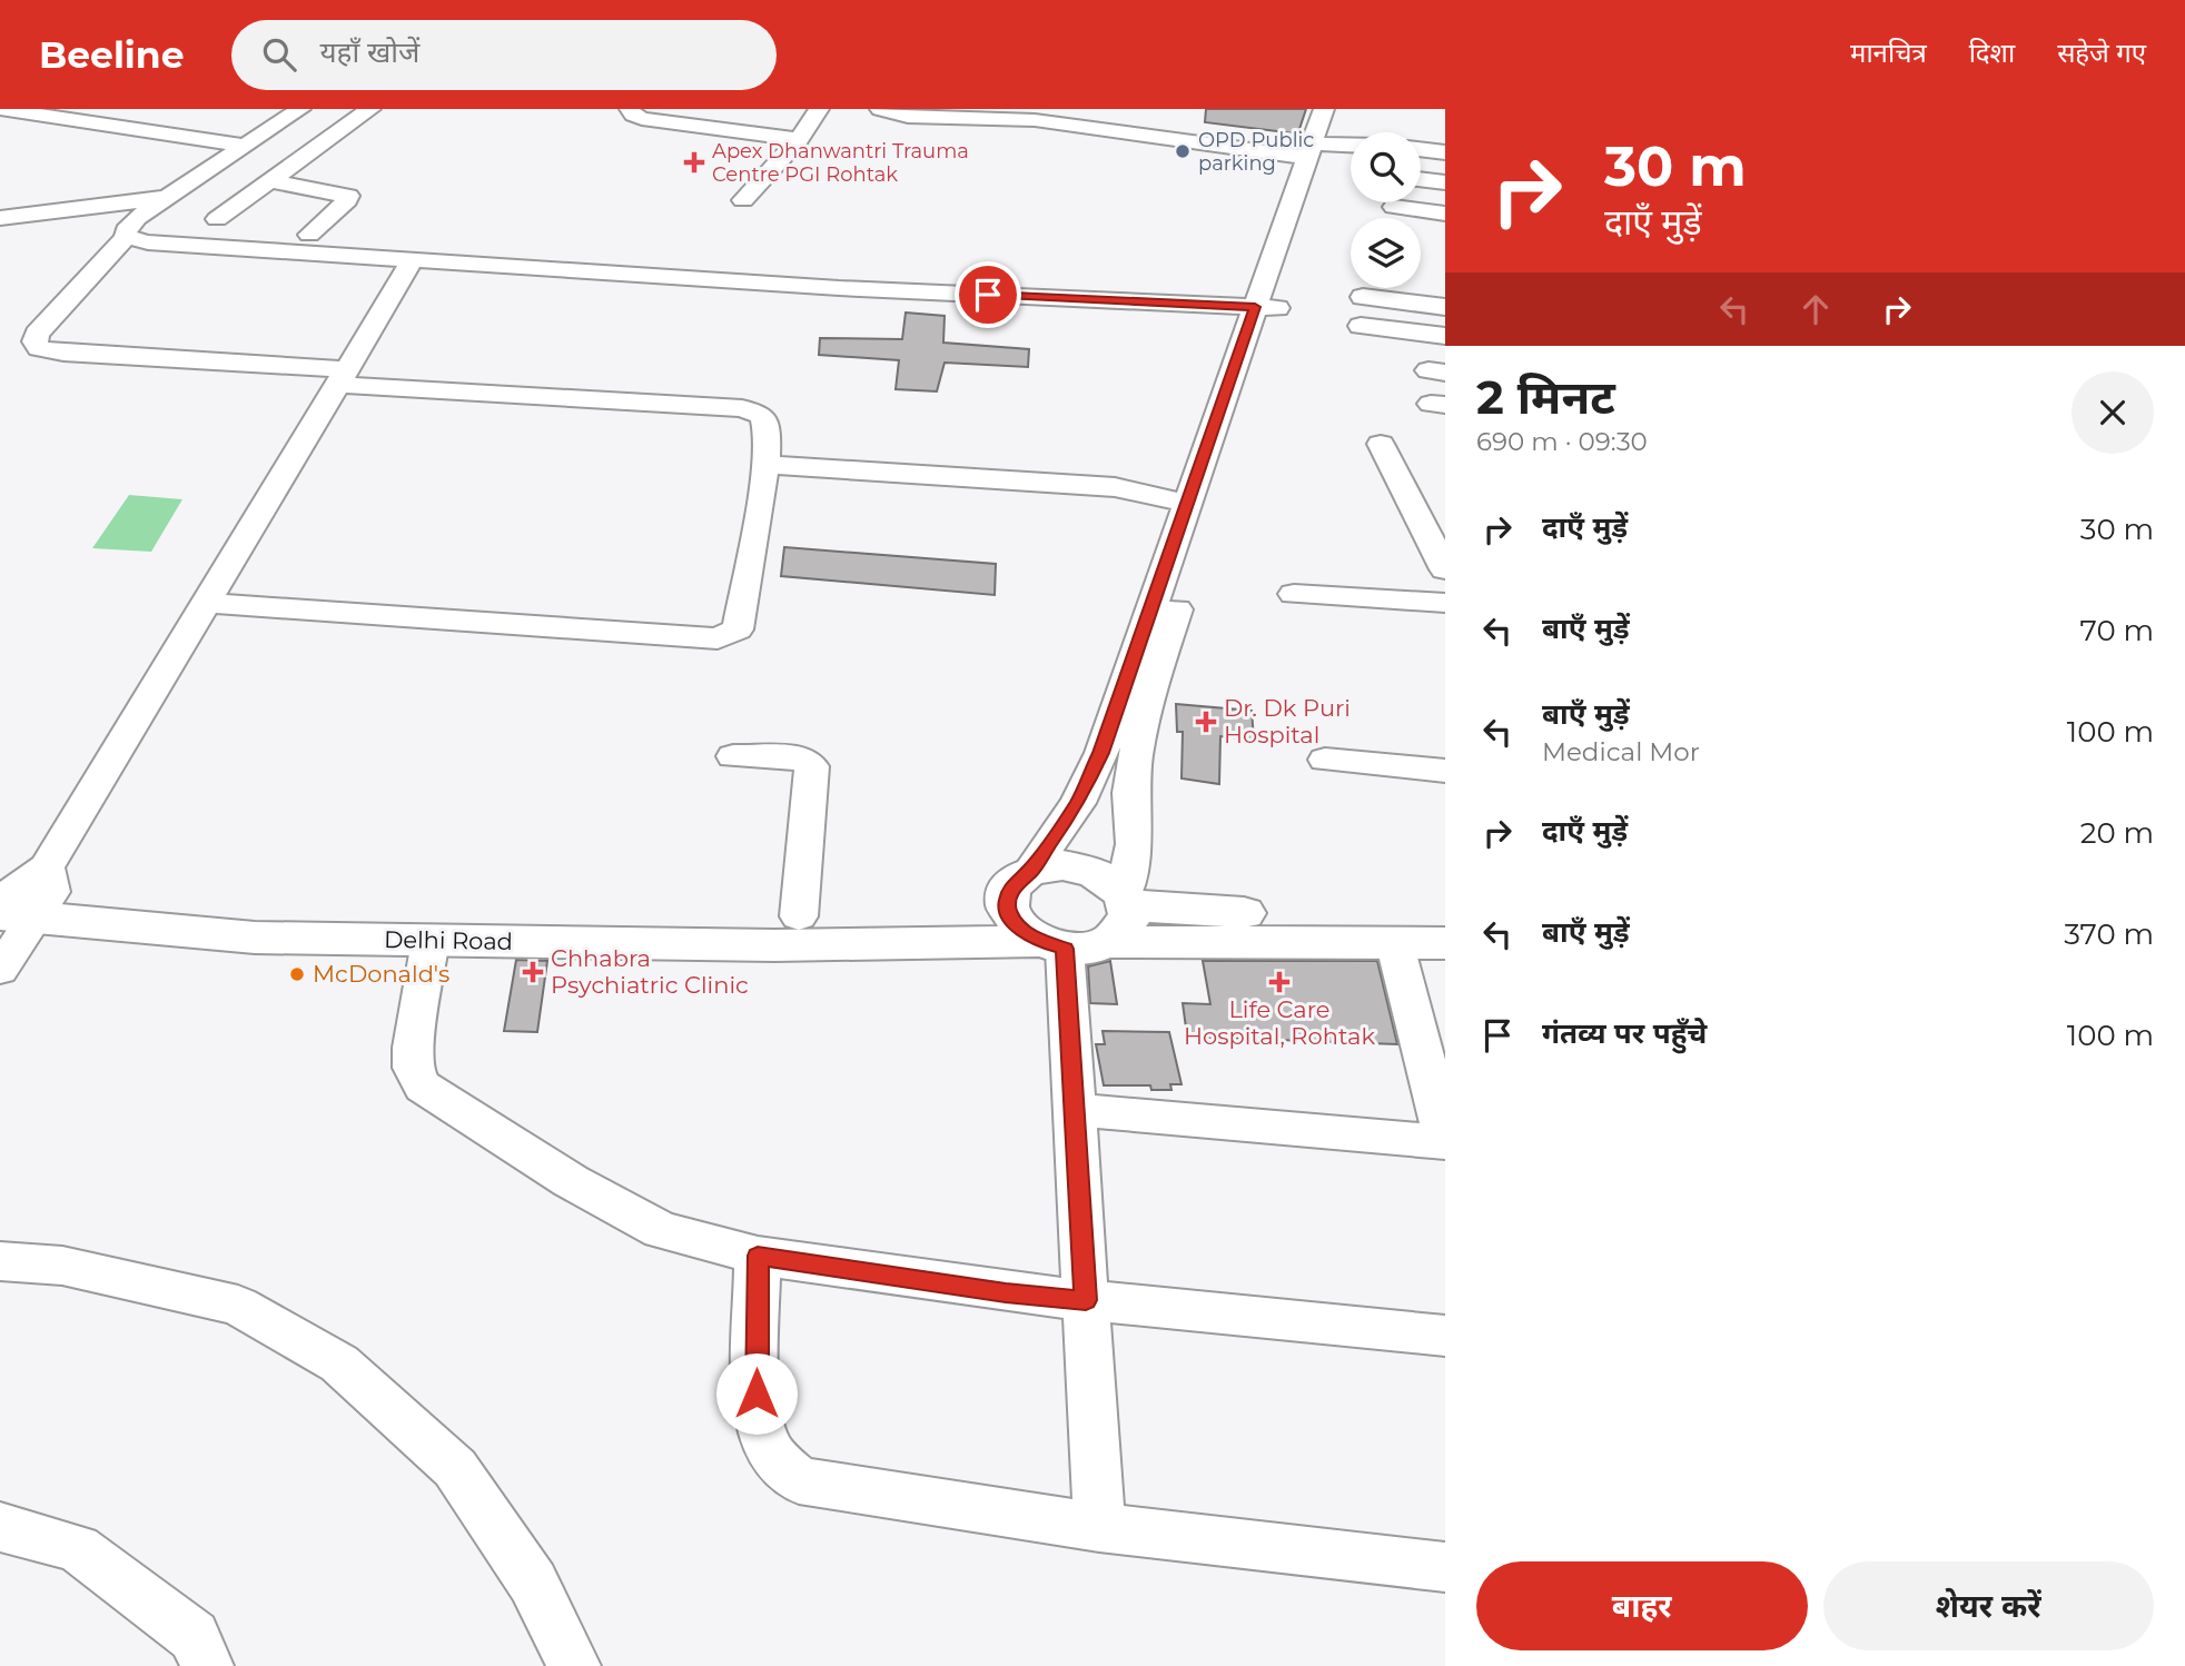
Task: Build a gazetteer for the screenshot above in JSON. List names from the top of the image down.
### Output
{
  "streets": {
    "main road": ["Delhi Road"]
  },
  "places": {
    "other": ["OPD Public parking", "McDonald's"],
    "health": [
      "Apex Dhanwantri Trauma Centre PGI Rohtak",
      "Dr. Dk Puri Hospital",
      "Chhabra Psychiatric Clinic",
      "Life Care Hospital, Rohtak"
    ]
  },
  "page": {
    "header": "Beeline",
    "search": "यहाँ खोजें",
    "nav": ["मानचित्र", "दिशा", "सहेजे गए"],
    "turn": ["30 m", "दाएँ मुड़ें"],
    "heading": ["2 मिनट", "690 m · 09:30"],
    "list": [
      {
        "name": "दाएँ मुड़ें",
        "value": "30 m"
      },
      {
        "name": "बाएँ मुड़ें",
        "value": "70 m"
      },
      {
        "name": "बाएँ मुड़ें",
        "note": "Medical Mor",
        "value": "100 m"
      },
      {
        "name": "दाएँ मुड़ें",
        "value": "20 m"
      },
      {
        "name": "बाएँ मुड़ें",
        "value": "370 m"
      },
      {
        "name": "गंतव्य पर पहुँचे",
        "value": "100 m"
      }
    ],
    "buttons": ["बाहर", "शेयर करें"]
  }
}
